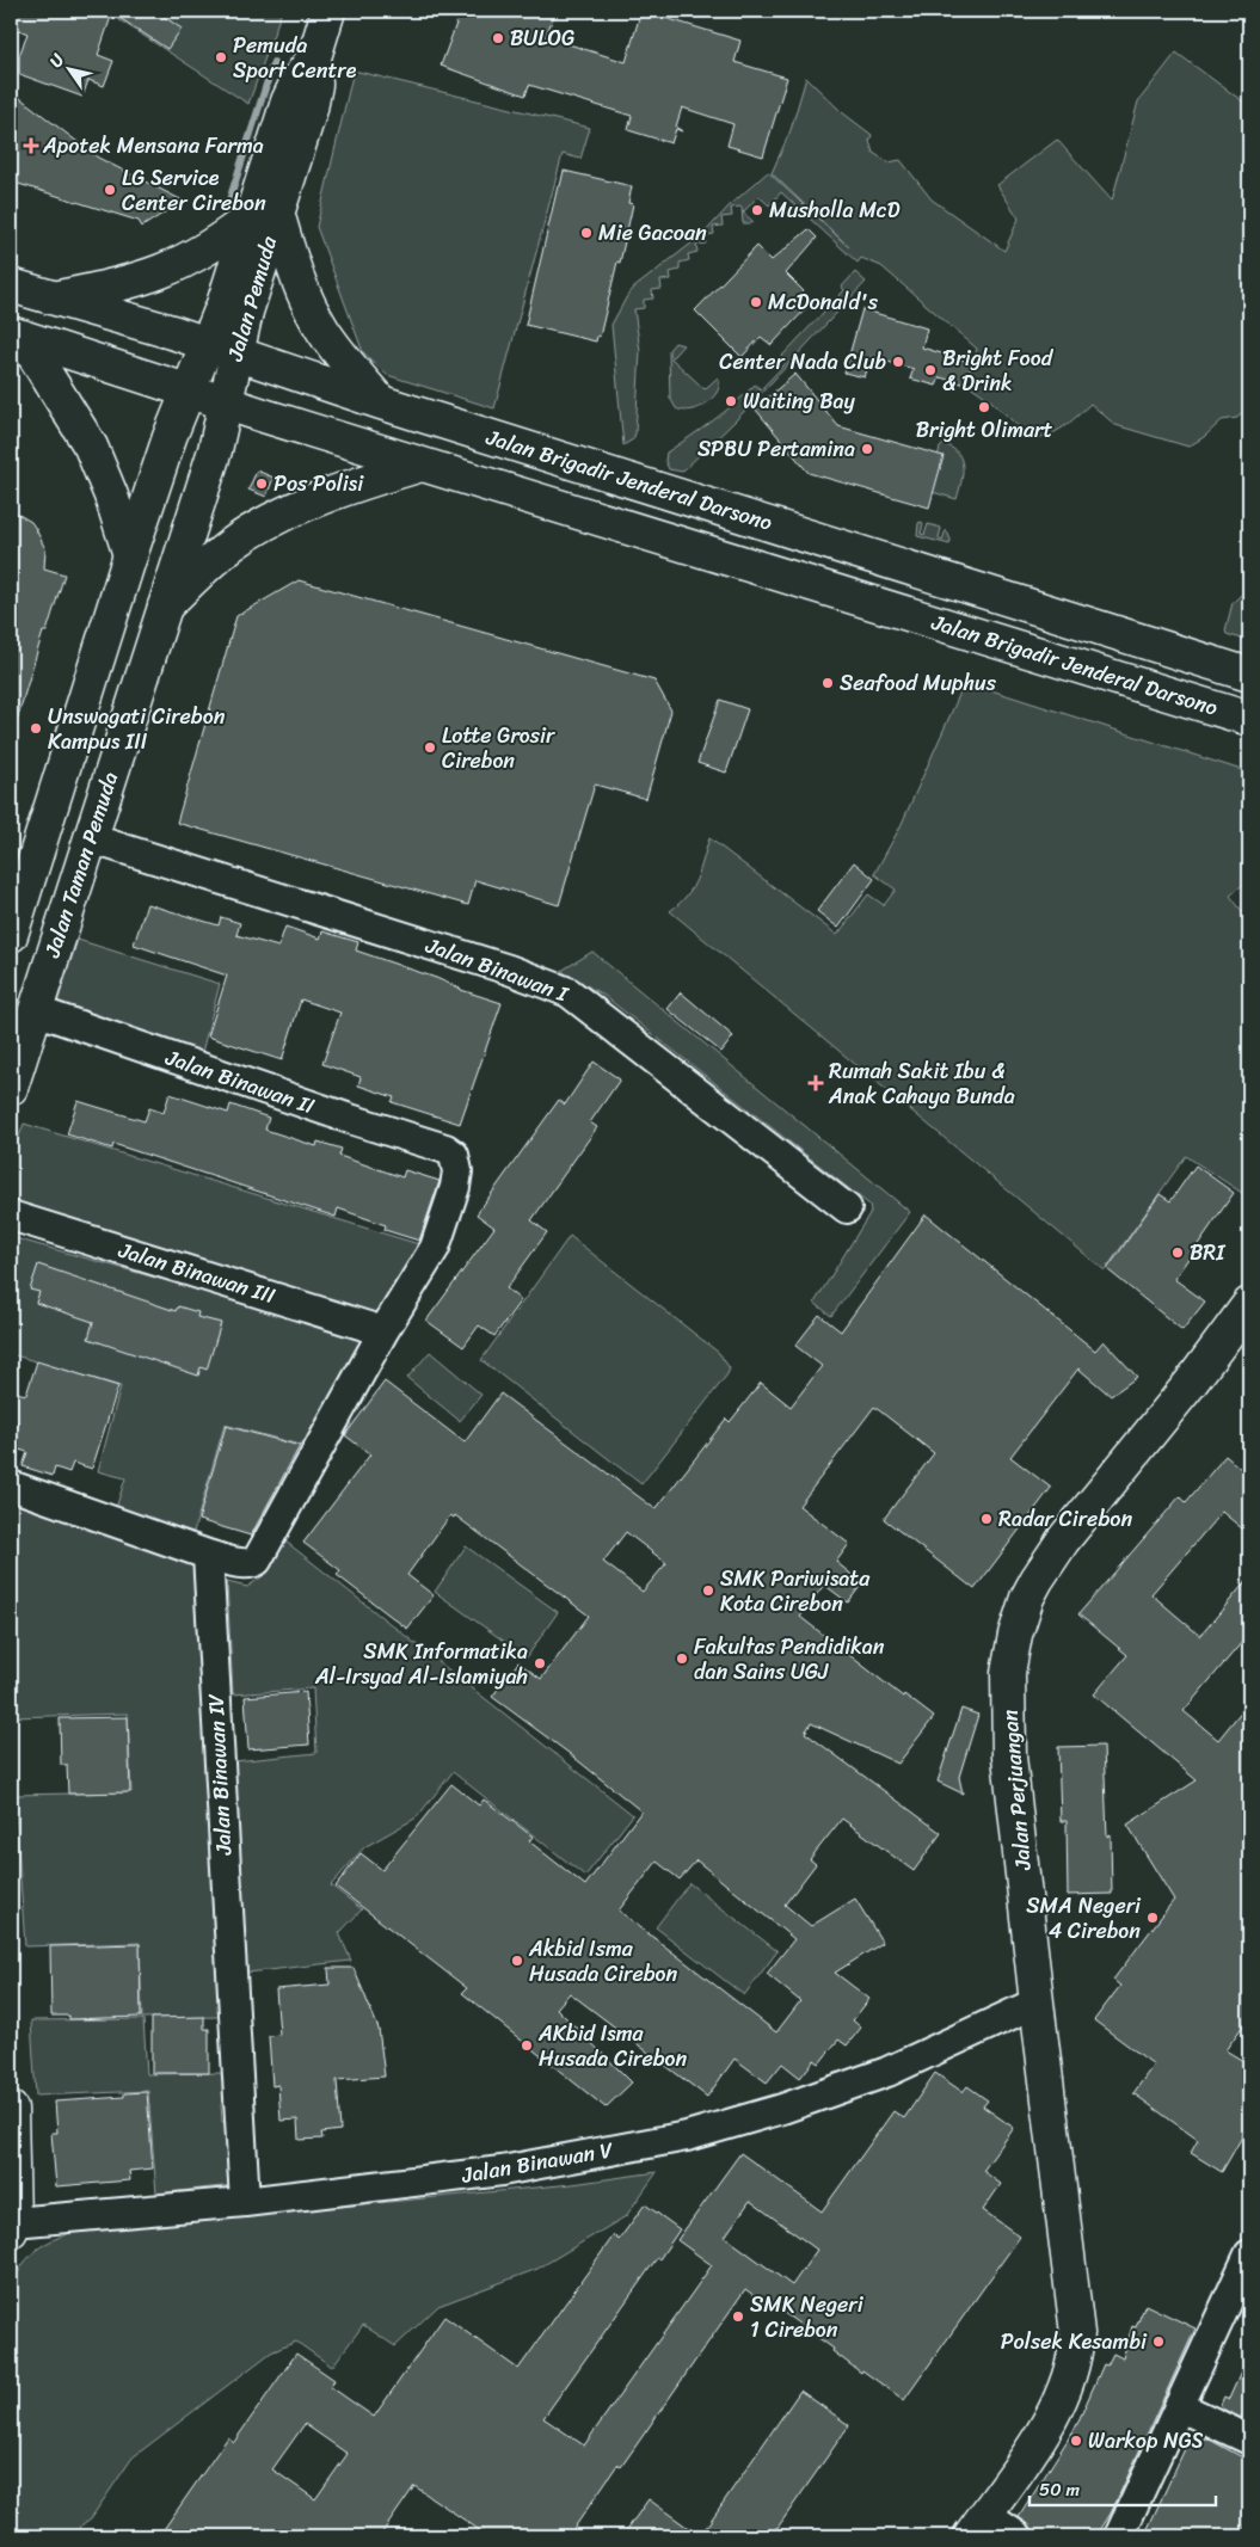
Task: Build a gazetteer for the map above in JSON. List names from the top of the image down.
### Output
{
  "streets": {
    "main road": [
      "Jalan Pemuda",
      "Jalan Brigadir Jenderal Darsono",
      "Jalan Taman Pemuda",
      "Jalan Perjuangan"
    ],
    "street": [
      "Jalan Binawan I",
      "Jalan Binawan II",
      "Jalan Binawan III",
      "Jalan Binawan IV",
      "Jalan Binawan V"
    ]
  },
  "crossings": [
    ["Jalan Pemuda", "Jalan Brigadir Jenderal Darsono"],
    ["Jalan Pemuda", "Jalan Taman Pemuda"],
    ["Jalan Brigadir Jenderal Darsono", "Jalan Taman Pemuda"],
    ["Jalan Taman Pemuda", "Jalan Binawan I"],
    ["Jalan Taman Pemuda", "Jalan Binawan II"],
    ["Jalan Binawan II", "Jalan Binawan III"],
    ["Jalan Binawan IV", "Jalan Binawan V"],
    ["Jalan Perjuangan", "Jalan Binawan V"]
  ],
  "places": {
    "other": [
      "BULOG",
      "Pemuda Sport Centre",
      "LG Service Center Cirebon",
      "Musholla McD",
      "Mie Gacoan",
      "McDonald's",
      "Center Nada Club",
      "Bright Food & Drink",
      "Waiting Bay",
      "Bright Olimart",
      "SPBU Pertamina",
      "Pos Polisi",
      "Seafood Muphus",
      "Unswagati Cirebon Kampus III",
      "Lotte Grosir Cirebon",
      "BRI",
      "Radar Cirebon",
      "SMK Pariwisata Kota Cirebon",
      "Fakultas Pendidikan dan Sains UGJ",
      "SMK Informatika Al-Irsyad Al-Islamiyah",
      "SMA Negeri 4 Cirebon",
      "Akbid Isma Husada Cirebon",
      "AKbid Isma Husada Cirebon",
      "SMK Negeri 1 Cirebon",
      "Polsek Kesambi",
      "Warkop NGS"
    ],
    "health": ["Apotek Mensana Farma", "Rumah Sakit Ibu & Anak Cahaya Bunda"]
  },
  "scale_bar": "50 m",
  "north": "top left"
}
